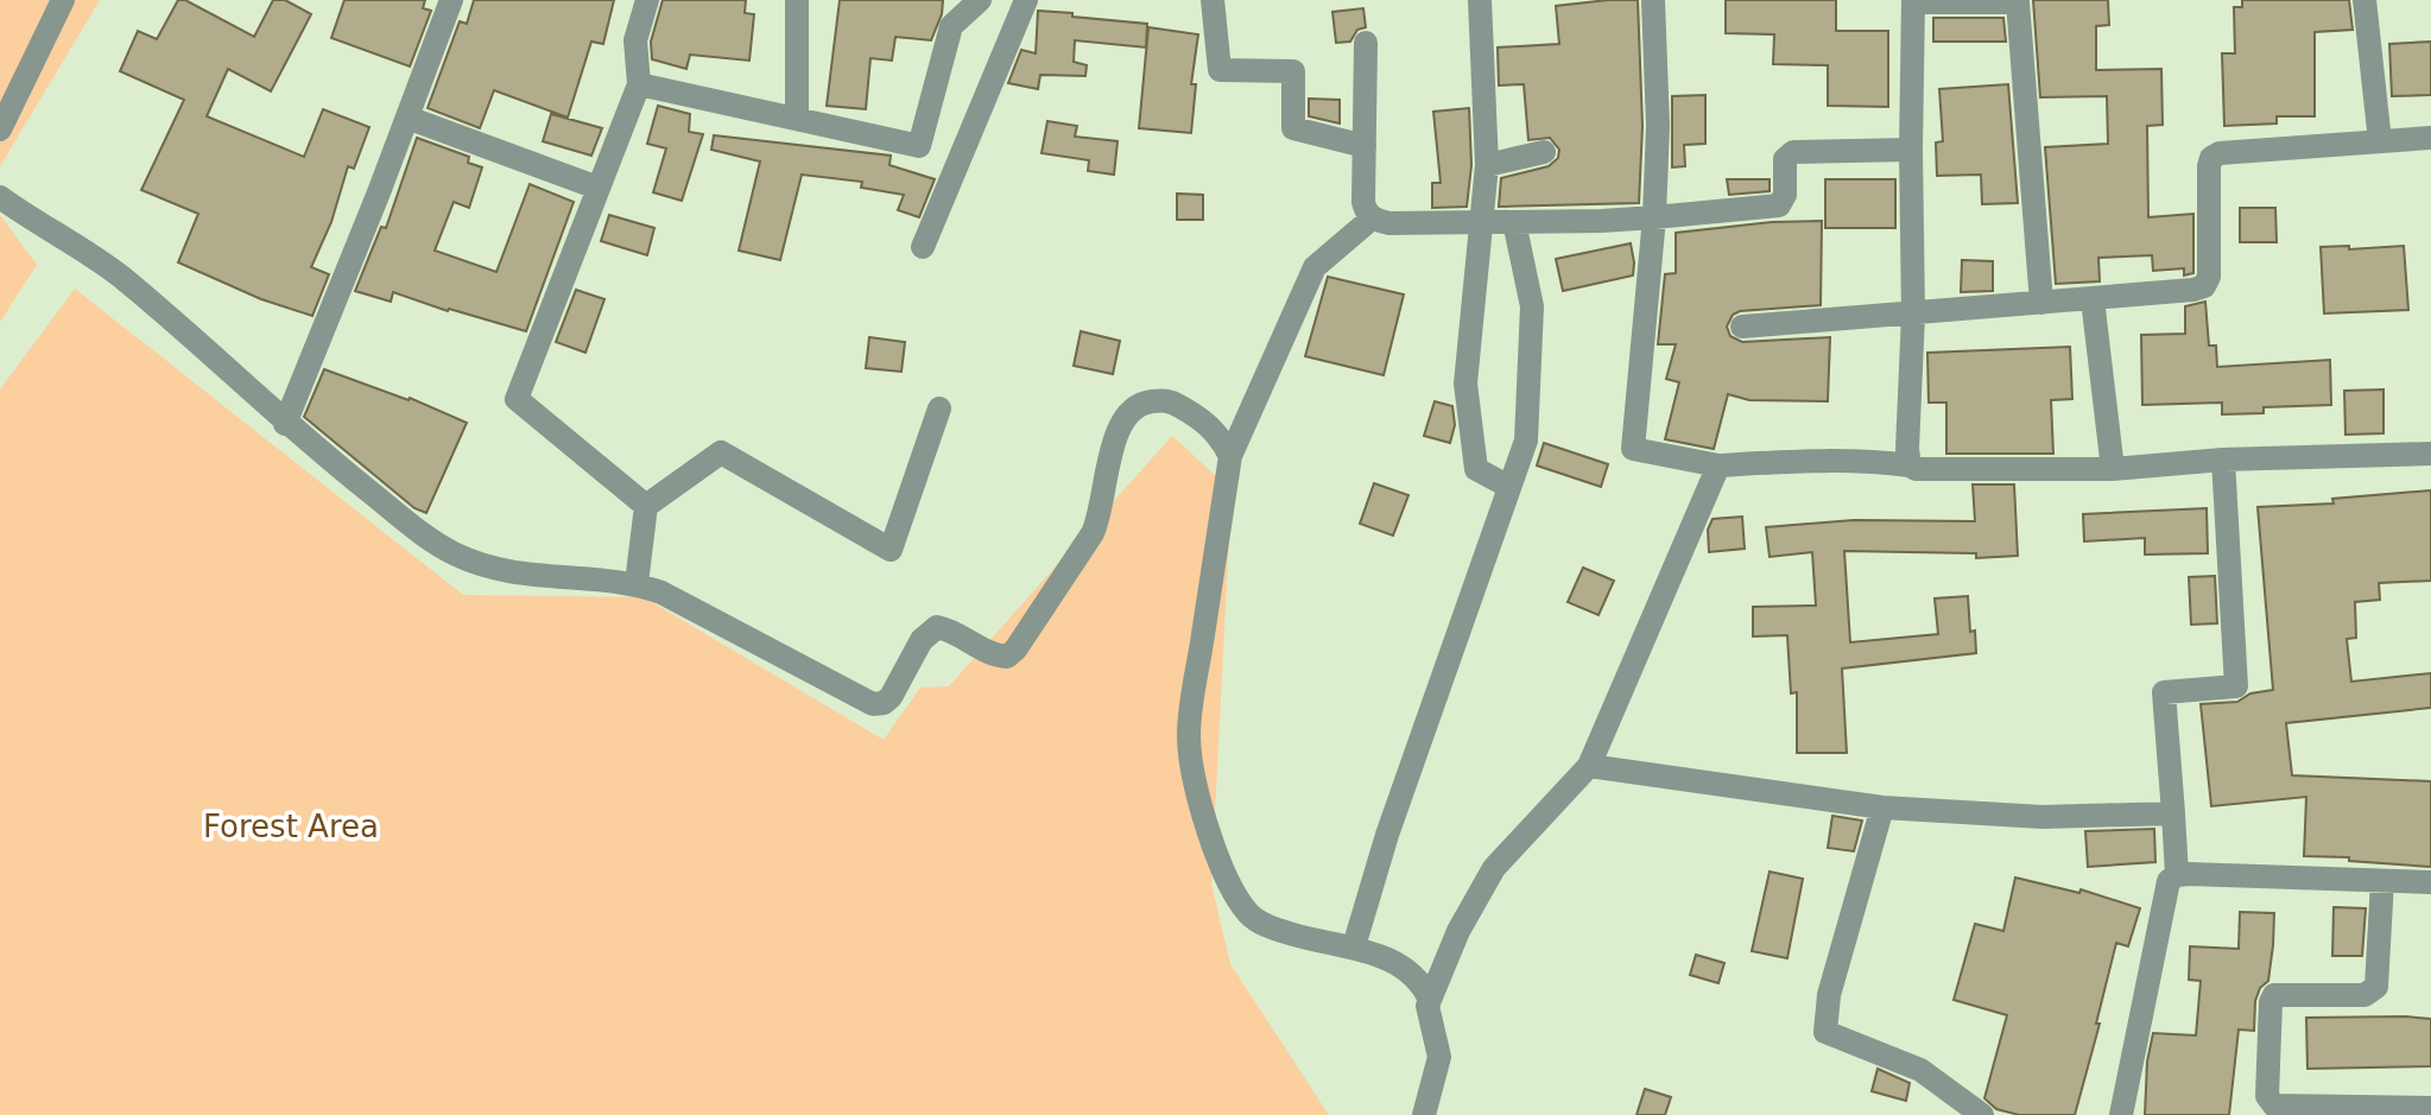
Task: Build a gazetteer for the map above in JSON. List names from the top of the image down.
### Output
{
  "parks": ["Forest Area"]
}
